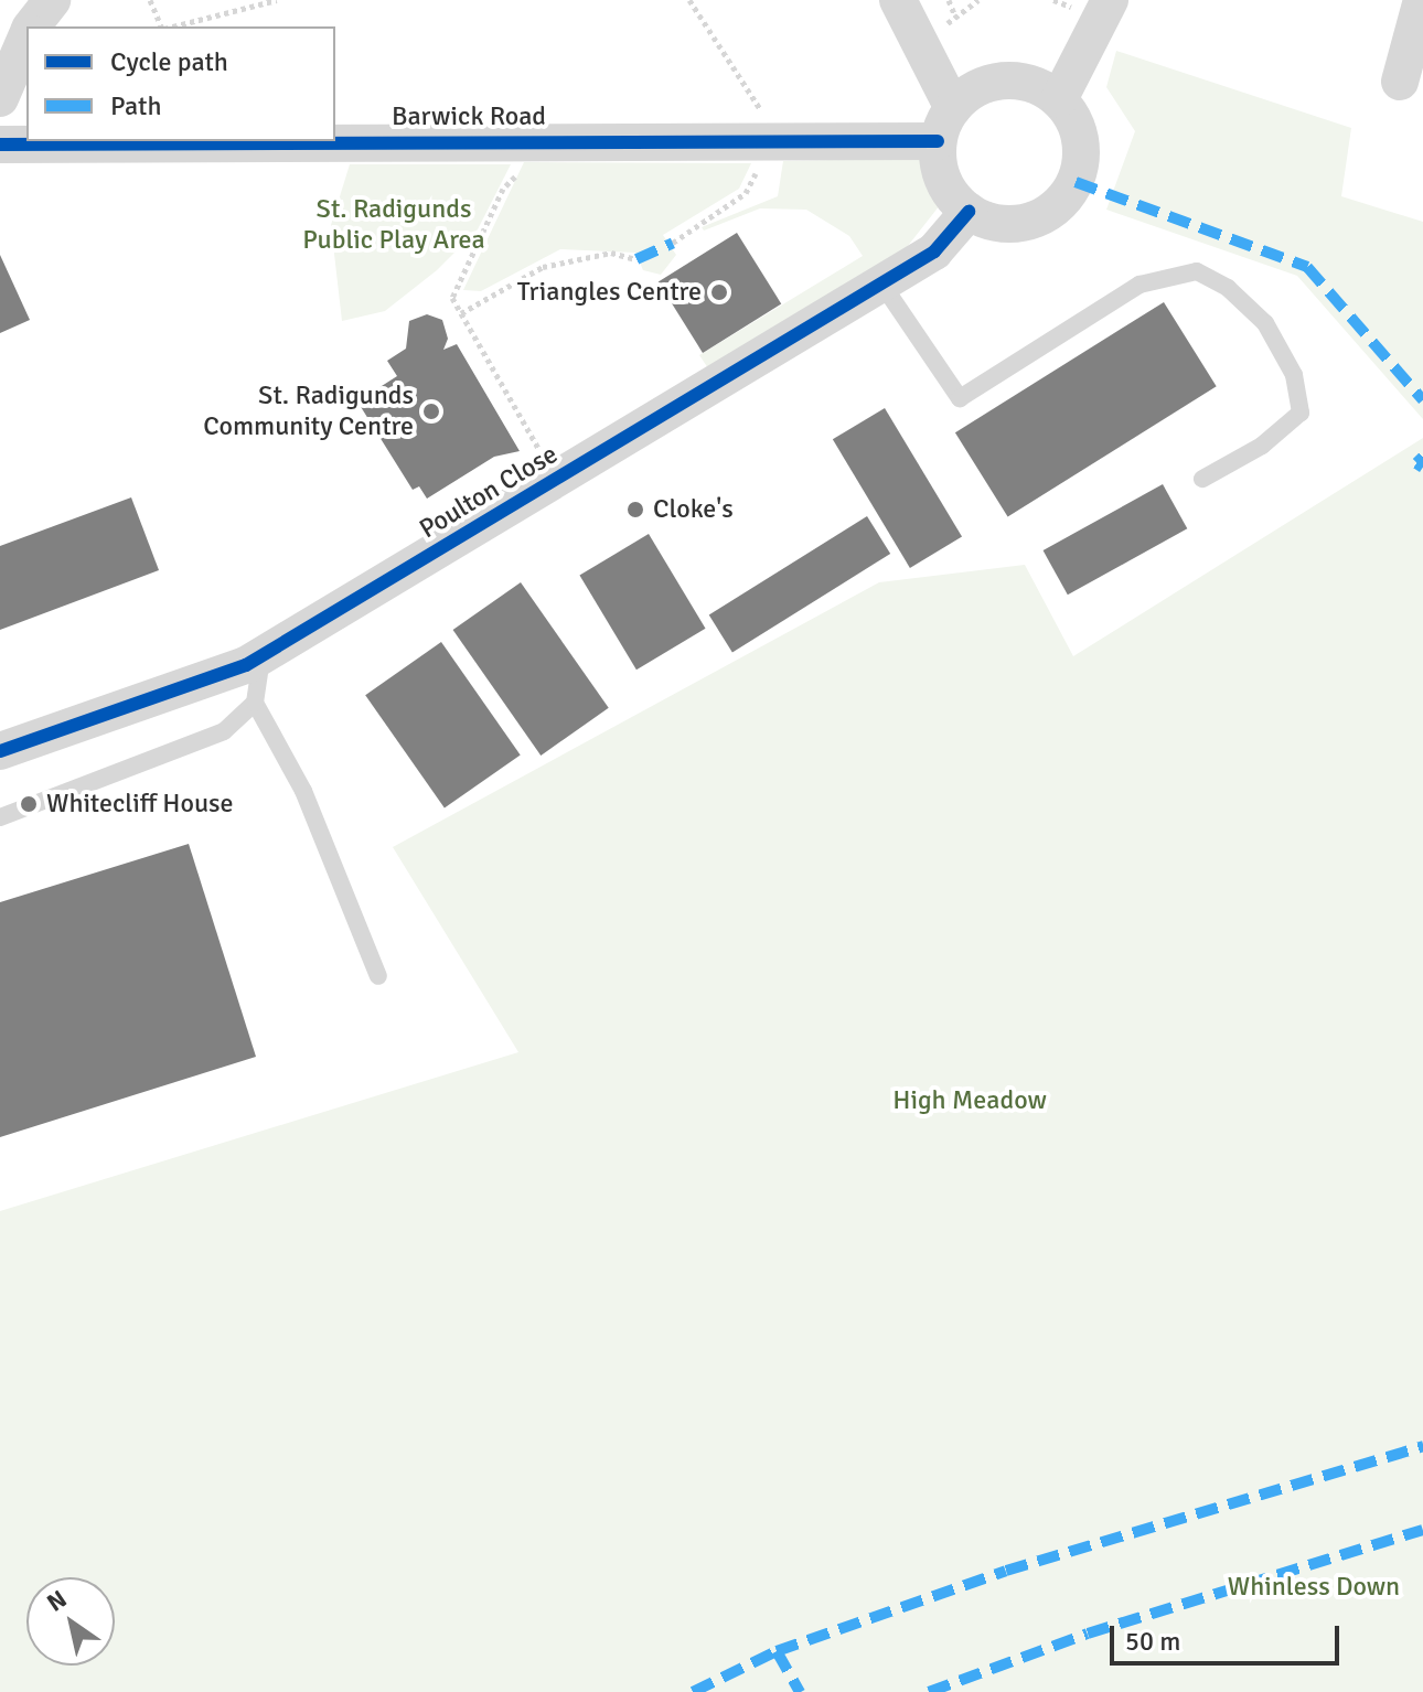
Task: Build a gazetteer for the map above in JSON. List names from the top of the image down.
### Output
{
  "streets": {
    "street": ["Barwick Road", "Poulton Close"]
  },
  "crossings": [
    ["Barwick Road", "Poulton Close"]
  ],
  "parks": ["St. Radigunds Public Play Area", "High Meadow", "Whinless Down"],
  "places": [
    "Triangles Centre",
    "St. Radigunds Community Centre",
    "Cloke's",
    "Whitecliff House"
  ],
  "legend": ["Cycle path", "Path"],
  "scale_bar": "50 m",
  "north": "top left"
}
